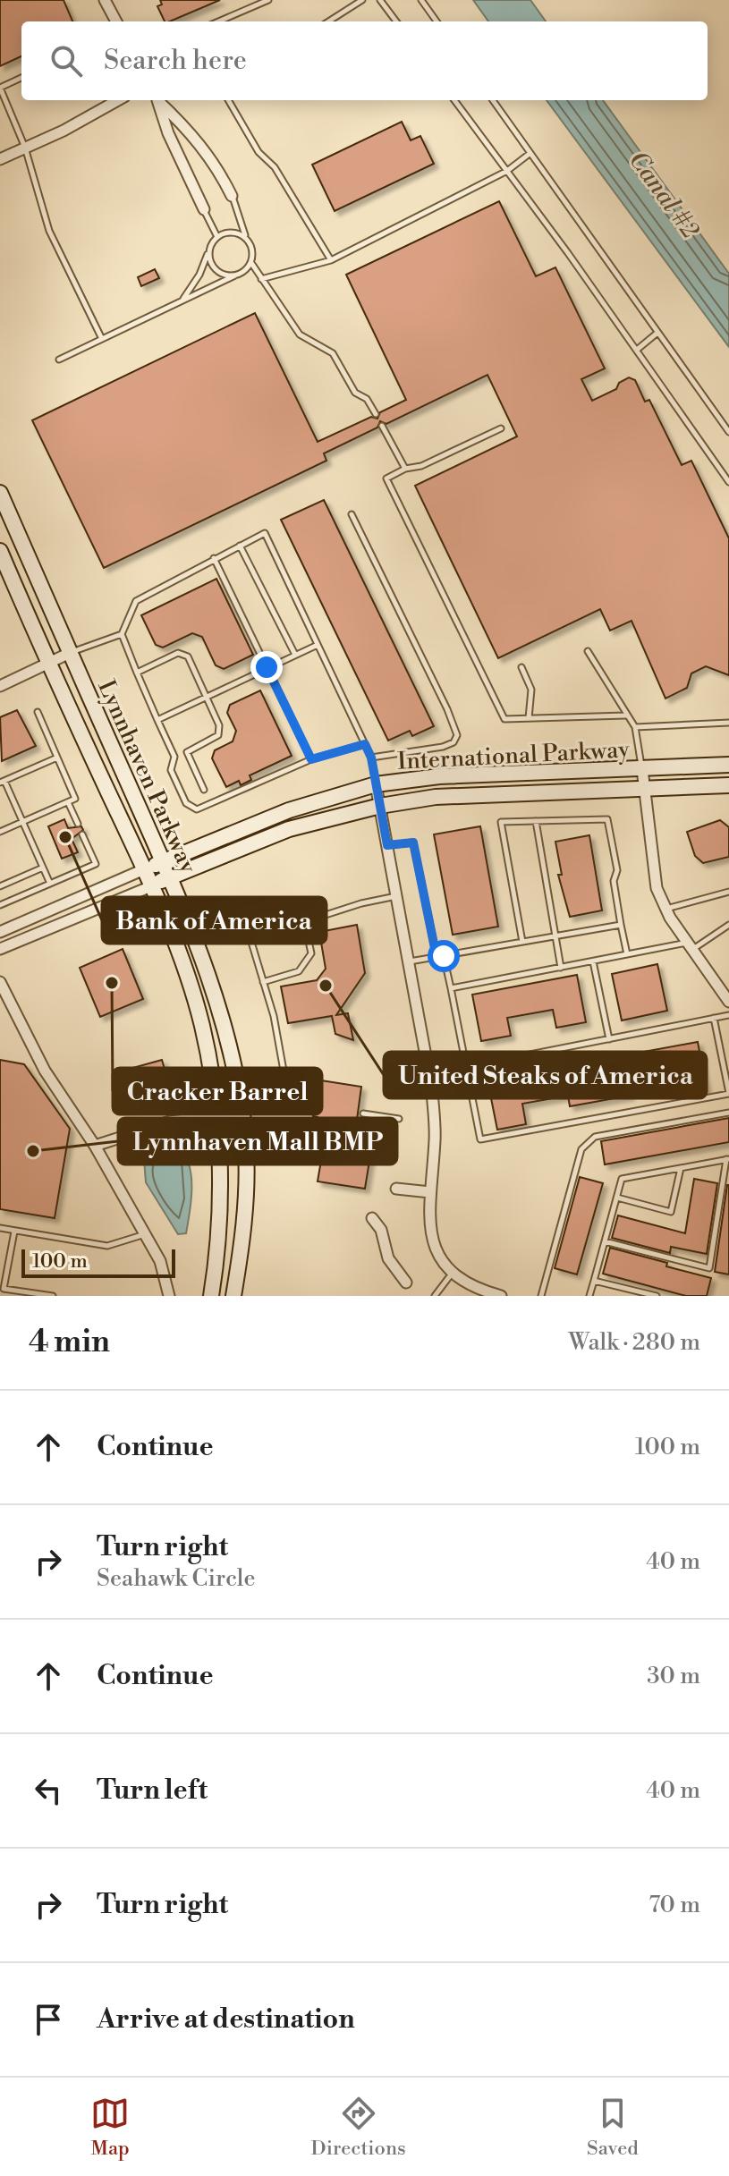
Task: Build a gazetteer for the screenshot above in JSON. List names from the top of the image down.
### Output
{
  "streets": {
    "main road": ["International Parkway", "Lynnhaven Parkway"]
  },
  "crossings": [
    ["International Parkway", "Lynnhaven Parkway"]
  ],
  "water": ["Canal #2"],
  "places": [
    "Bank of America",
    "Cracker Barrel",
    "United Steaks of America",
    "Lynnhaven Mall BMP"
  ],
  "scale_bar": "100 m",
  "page": {
    "search": "Search here",
    "scale": "100 m",
    "heading": ["4 min", "Walk · 280 m"],
    "list": [
      ["Continue", "100 m"],
      ["Turn right", "Seahawk Circle", "40 m"],
      ["Continue", "30 m"],
      ["Turn left", "40 m"],
      ["Turn right", "70 m"],
      "Arrive at destination"
    ],
    "nav": ["Map", "Directions", "Saved"]
  }
}
